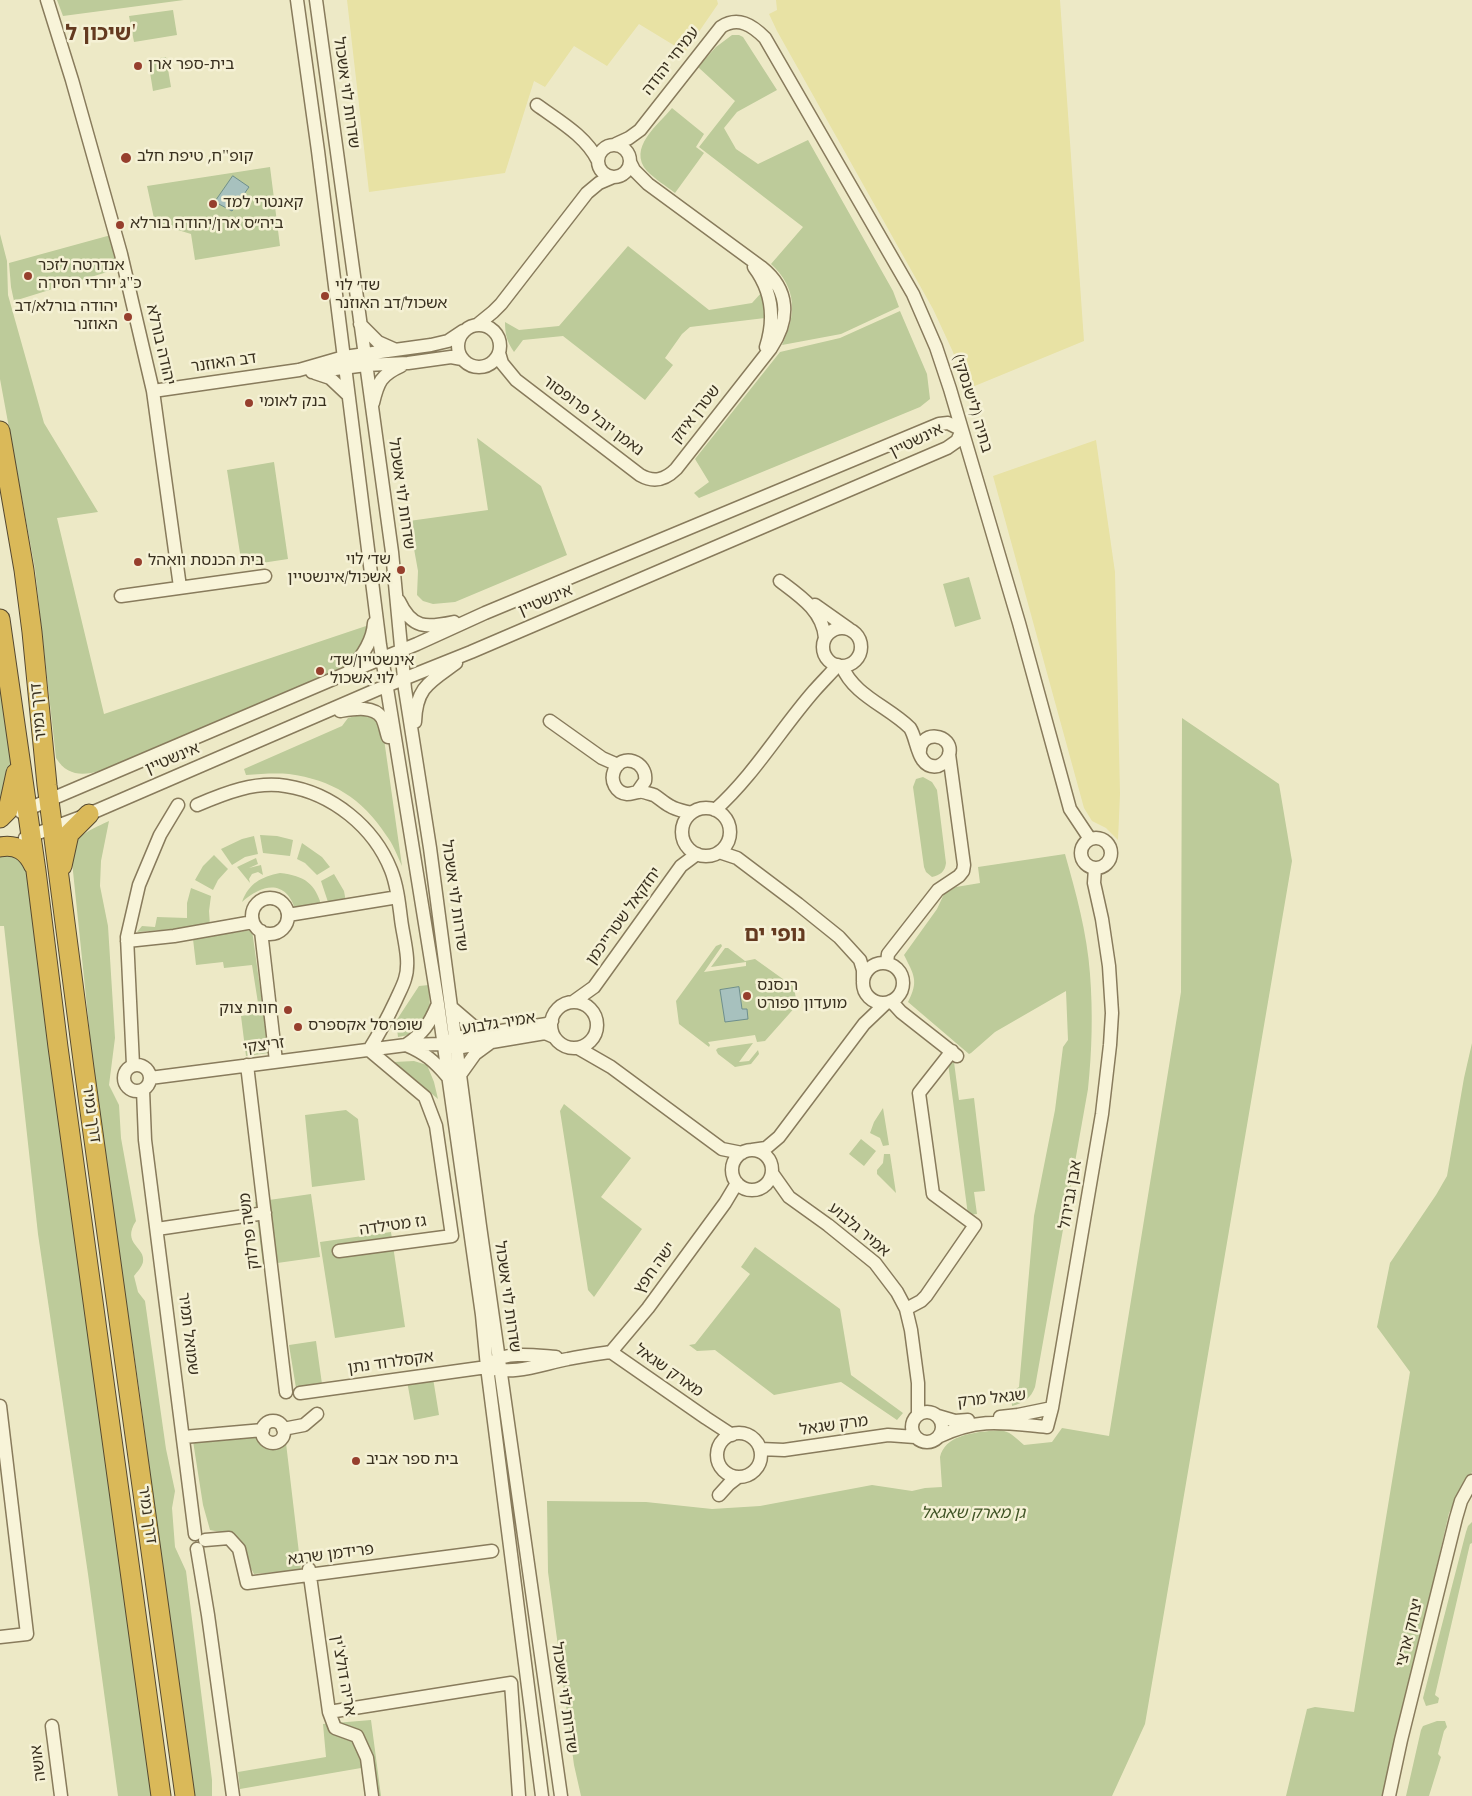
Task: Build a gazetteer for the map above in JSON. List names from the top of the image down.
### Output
{
  "streets": {
    "highway": ["דרך נמיר"],
    "street": [
      "עמיחי יהודה",
      "שדרות לוי אשכול",
      "יהודה בורלא",
      "דב האוזנר",
      "בתיה (לישנסקי)",
      "שטרן איזק",
      "נאמן יובל פרופסור",
      "אינשטיין",
      "יחזקאל שטרייכמן",
      "אמיר גלבוע",
      "זריצקי",
      "אבן גבירול",
      "גז מטילדה",
      "משה פרלוק",
      "ישה חפץ",
      "שמואל תמיר",
      "אקסלרוד נתן",
      "מארק שגאל",
      "שגאל מרק",
      "מרק שגאל",
      "פרידמן שרגא",
      "יצחק ארצי",
      "אריה דולצ'ין",
      "אושה"
    ]
  },
  "crossings": [
    ["עמיחי יהודה", "בתיה (לישנסקי)"],
    ["עמיחי יהודה", "שטרן איזק"],
    ["שדרות לוי אשכול", "דב האוזנר"],
    ["שדרות לוי אשכול", "אינשטיין"],
    ["שדרות לוי אשכול", "אמיר גלבוע"],
    ["שדרות לוי אשכול", "זריצקי"],
    ["שדרות לוי אשכול", "אקסלרוד נתן"],
    ["יהודה בורלא", "דב האוזנר"],
    ["בתיה (לישנסקי)", "אינשטיין"],
    ["בתיה (לישנסקי)", "אבן גבירול"],
    ["שטרן איזק", "נאמן יובל פרופסור"],
    ["אינשטיין", "דרך נמיר"],
    ["יחזקאל שטרייכמן", "אמיר גלבוע"],
    ["אמיר גלבוע", "זריצקי"],
    ["אמיר גלבוע", "ישה חפץ"],
    ["אמיר גלבוע", "שגאל מרק"],
    ["אמיר גלבוע", "מרק שגאל"],
    ["זריצקי", "גז מטילדה"],
    ["זריצקי", "משה פרלוק"],
    ["זריצקי", "שמואל תמיר"],
    ["אבן גבירול", "שגאל מרק"],
    ["ישה חפץ", "מארק שגאל"],
    ["שמואל תמיר", "פרידמן שרגא"],
    ["שגאל מרק", "מרק שגאל"],
    ["פרידמן שרגא", "אריה דולצ'ין"]
  ],
  "districts": ["שיכון ל'", "נופי ים"],
  "parks": ["גן מארק שאגאל"],
  "places": [
    "בית-ספר ארן",
    "קופ\"ח, טיפת חלב",
    "קאנטרי למד",
    "ביה״ס ארן/יהודה בורלא",
    "אנדרטה לזכר כ\"ג יורדי הסירה",
    "שד׳ לוי אשכול/דב האוזנר",
    "יהודה בורלא/דב האוזנר",
    "בנק לאומי",
    "בית הכנסת וואהל",
    "שד׳ לוי אשכול/אינשטיין",
    "אינשטיין/שד׳ לוי אשכול",
    "רנסנס מועדון ספורט",
    "חוות צוק",
    "שופרסל אקספרס",
    "בית ספר אביב"
  ]
}
